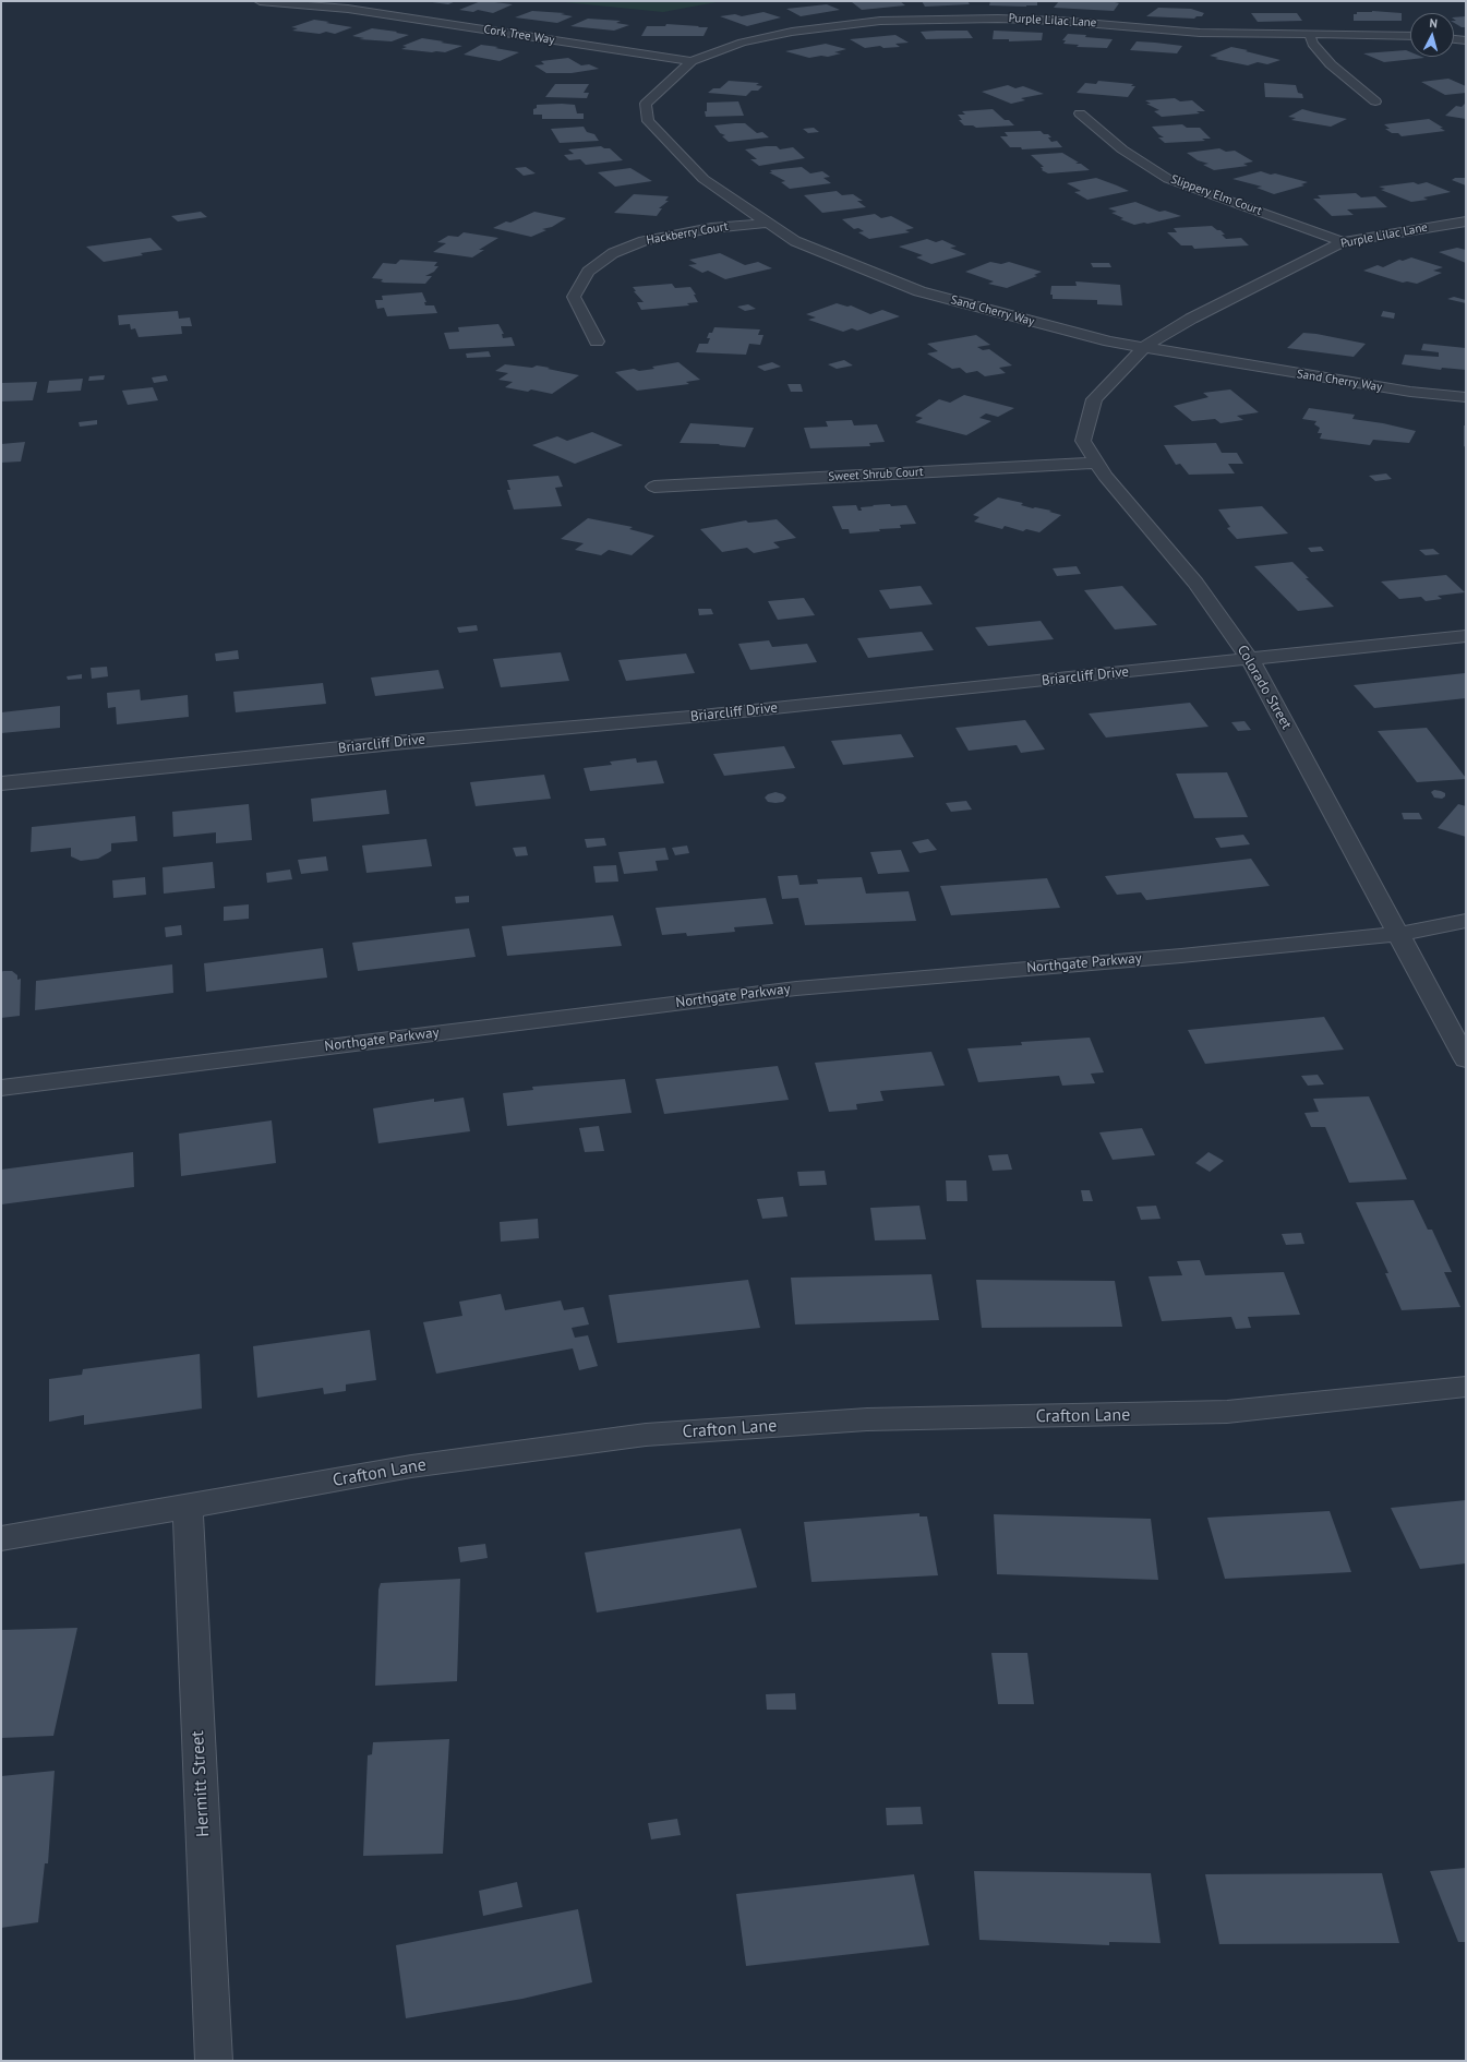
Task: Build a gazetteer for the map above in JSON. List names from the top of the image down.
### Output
{
  "streets": {
    "street": [
      "Purple Lilac Lane",
      "Cork Tree Way",
      "Slippery Elm Court",
      "Hackberry Court",
      "Sand Cherry Way",
      "Sweet Shrub Court",
      "Briarcliff Drive",
      "Colorado Street",
      "Northgate Parkway",
      "Crafton Lane",
      "Hermitt Street"
    ]
  },
  "crossings": [
    ["Purple Lilac Lane", "Cork Tree Way"],
    ["Purple Lilac Lane", "Slippery Elm Court"],
    ["Purple Lilac Lane", "Sand Cherry Way"],
    ["Purple Lilac Lane", "Colorado Street"],
    ["Cork Tree Way", "Sand Cherry Way"],
    ["Hackberry Court", "Sand Cherry Way"],
    ["Sand Cherry Way", "Colorado Street"],
    ["Sweet Shrub Court", "Colorado Street"],
    ["Briarcliff Drive", "Colorado Street"],
    ["Colorado Street", "Northgate Parkway"],
    ["Crafton Lane", "Hermitt Street"]
  ],
  "north": "top"
}
